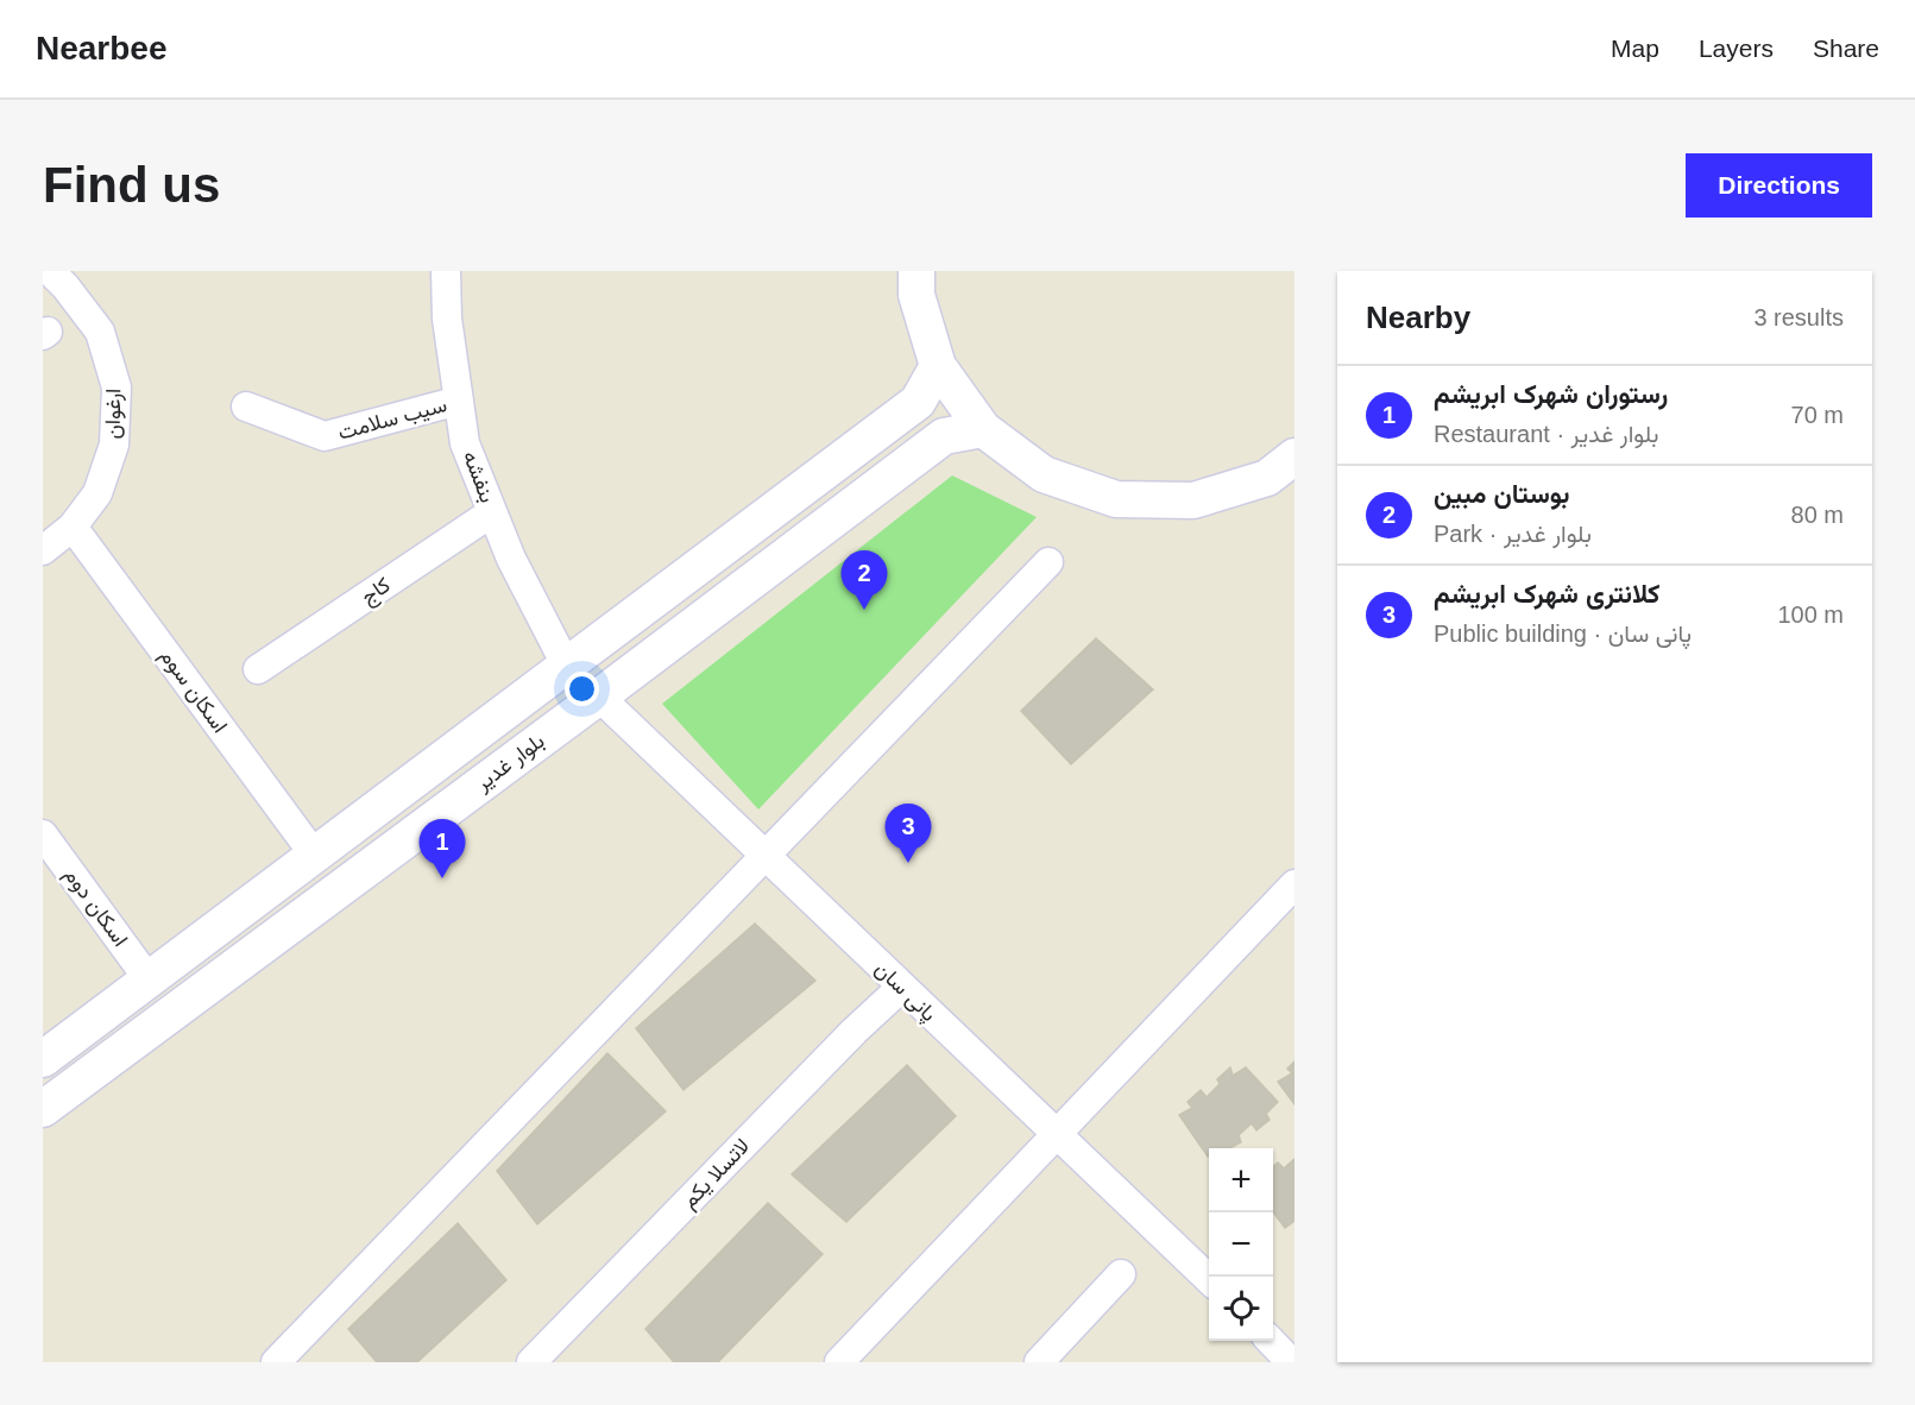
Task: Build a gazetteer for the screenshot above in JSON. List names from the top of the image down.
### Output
{
  "streets": {
    "street": [
      "ارغوان",
      "سیب سلامت",
      "بنفشه",
      "کاج",
      "اسکان سوم",
      "بلوار غدیر",
      "اسکان دوم",
      "پانی سان",
      "لاتسلا یکم"
    ]
  },
  "crossings": [
    ["ارغوان", "اسکان سوم"],
    ["سیب سلامت", "بنفشه"],
    ["بنفشه", "کاج"],
    ["بنفشه", "بلوار غدیر"],
    ["اسکان سوم", "بلوار غدیر"],
    ["بلوار غدیر", "اسکان دوم"],
    ["بلوار غدیر", "پانی سان"],
    ["پانی سان", "لاتسلا یکم"]
  ],
  "page": {
    "header": "Nearbee",
    "nav": ["Map", "Layers", "Share"],
    "buttons": "Directions",
    "title": "Find us",
    "heading": ["Nearby", "3 results"],
    "list": [
      {
        "mark": "1",
        "name": "رستوران شهرک ابریشم",
        "note": "Restaurant · بلوار غدیر",
        "value": "70 m"
      },
      {
        "mark": "2",
        "name": "بوستان مبین",
        "note": "Park · بلوار غدیر",
        "value": "80 m"
      },
      {
        "mark": "3",
        "name": "کلانتری شهرک ابریشم",
        "note": "Public building · پانی سان",
        "value": "100 m"
      }
    ],
    "pins": ["2", "3", "1"],
    "map_buttons": ["+", "−"]
  }
}
